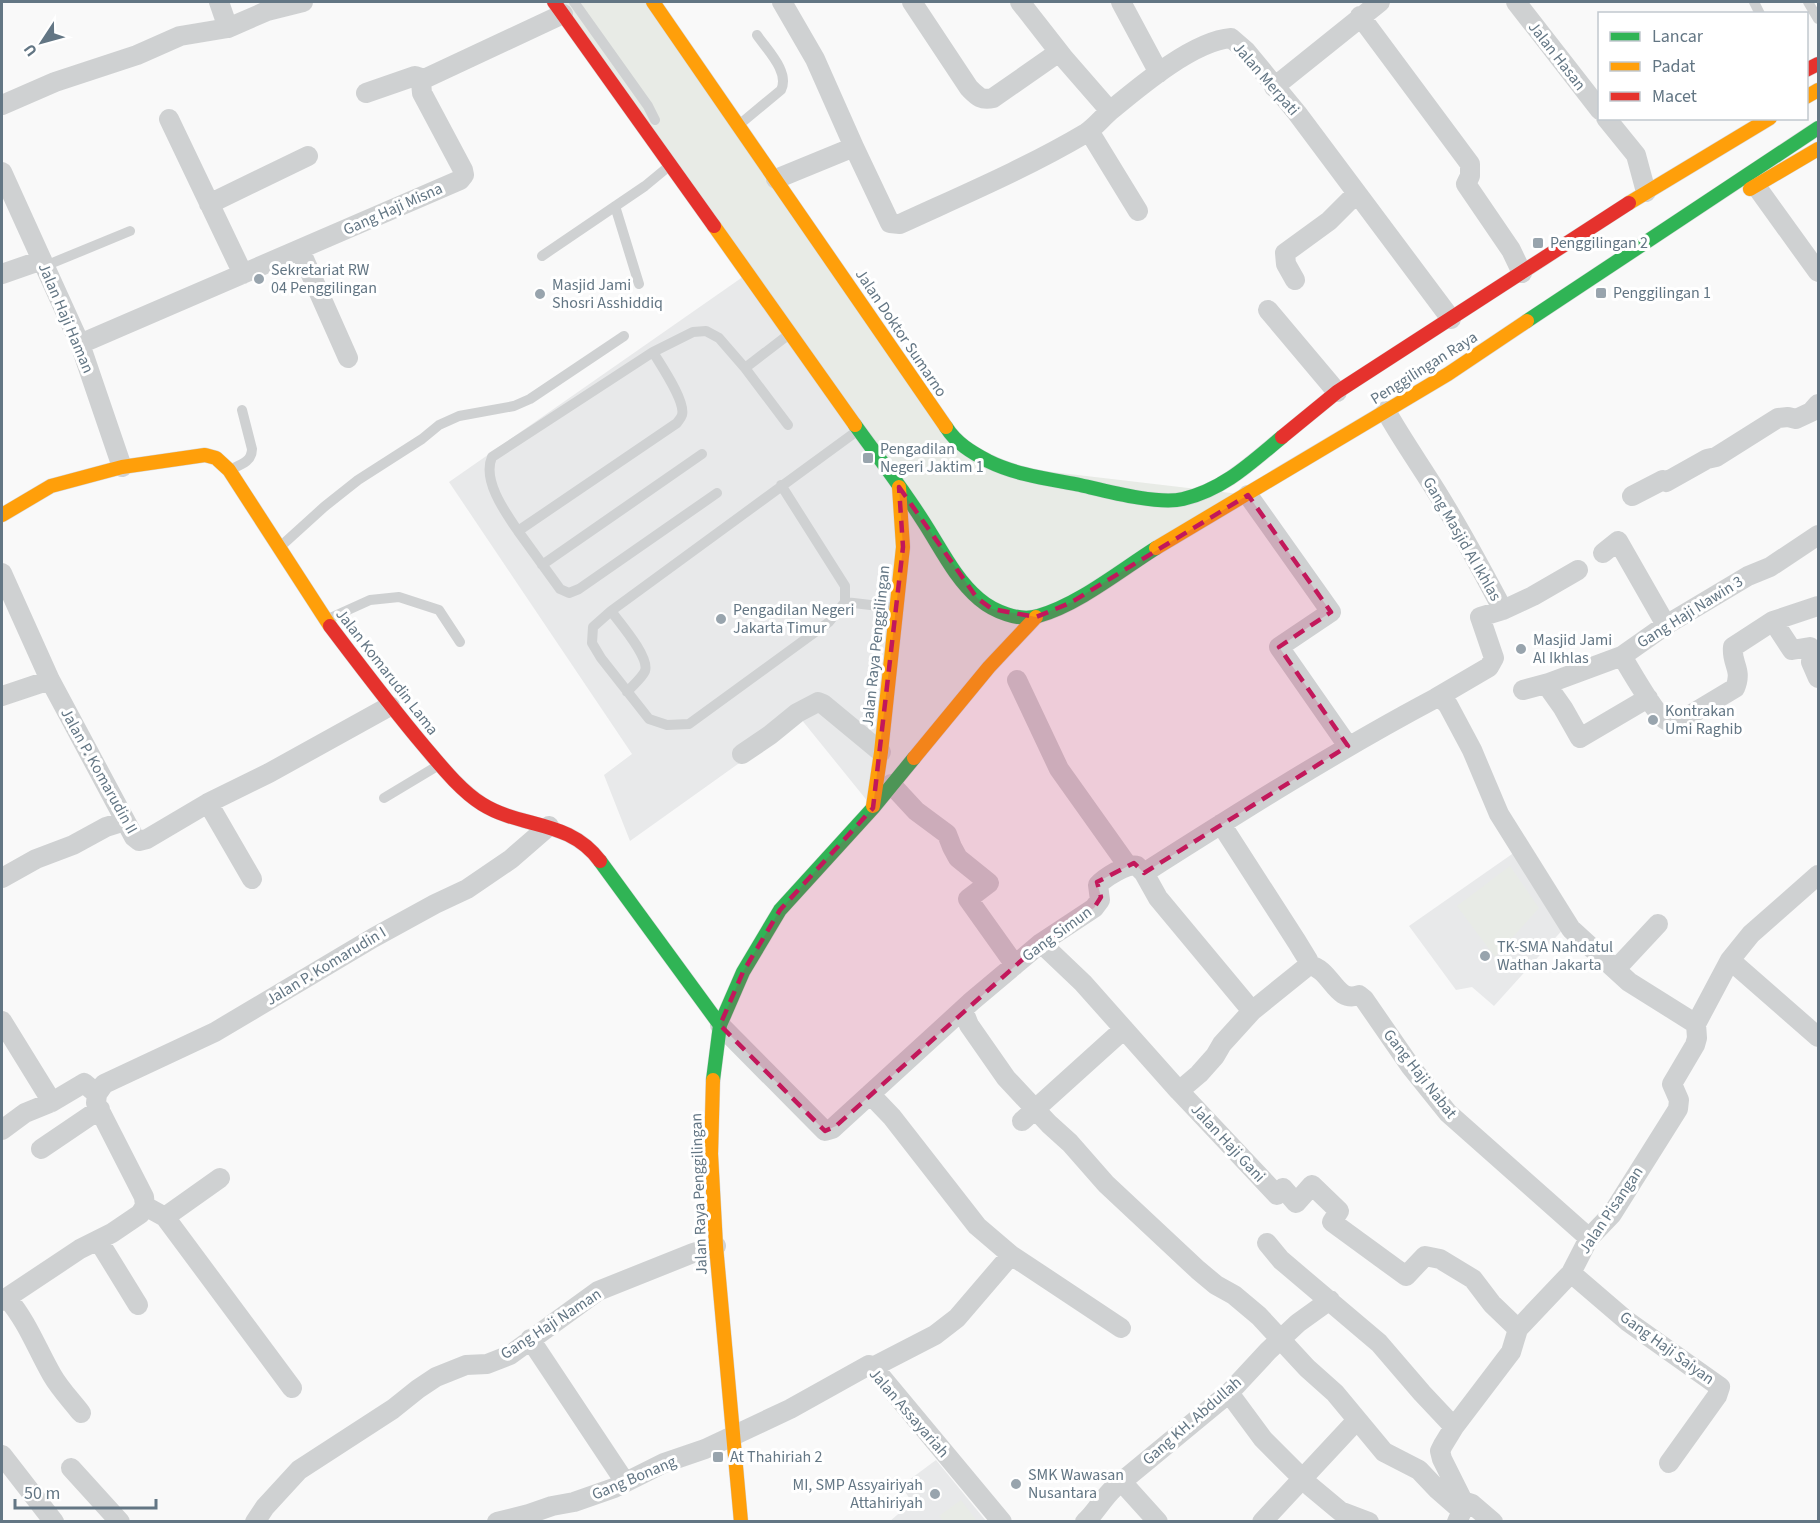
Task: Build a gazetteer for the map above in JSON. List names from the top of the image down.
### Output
{
  "streets": {
    "main road": [
      "Jalan Doktor Sumarno",
      "Penggilingan Raya",
      "Jalan Raya Penggilingan",
      "Jalan Komarudin Lama"
    ],
    "street": [
      "Jalan Hasan",
      "Jalan Merpati",
      "Gang Haji Misna",
      "Jalan Haji Haman",
      "Gang Masjid Al Ikhlas",
      "Gang Haji Nawin 3",
      "Jalan P. Komarudin II",
      "Gang Simun",
      "Jalan P. Komarudin I",
      "Gang Haji Nabat",
      "Jalan Haji Gani",
      "Jalan Pisangan",
      "Gang Haji Naman",
      "Gang Haji Saiyan",
      "Jalan Assayariah",
      "Gang KH. Abdullah",
      "Gang Bonang"
    ]
  },
  "crossings": [
    ["Jalan Merpati", "Penggilingan Raya"],
    ["Gang Haji Misna", "Jalan Haji Haman"],
    ["Jalan Haji Haman", "Jalan Komarudin Lama"],
    ["Jalan Doktor Sumarno", "Penggilingan Raya"],
    ["Penggilingan Raya", "Gang Masjid Al Ikhlas"],
    ["Penggilingan Raya", "Jalan Raya Penggilingan"],
    ["Gang Masjid Al Ikhlas", "Gang Simun"],
    ["Jalan Raya Penggilingan", "Jalan Komarudin Lama"],
    ["Jalan Raya Penggilingan", "Gang Simun"],
    ["Jalan Raya Penggilingan", "Gang Haji Naman"],
    ["Jalan Raya Penggilingan", "Jalan Assayariah"],
    ["Jalan Raya Penggilingan", "Gang Bonang"],
    ["Jalan Komarudin Lama", "Jalan P. Komarudin II"],
    ["Jalan Komarudin Lama", "Gang Simun"],
    ["Jalan Komarudin Lama", "Jalan P. Komarudin I"],
    ["Gang Simun", "Jalan Haji Gani"],
    ["Gang Haji Nabat", "Jalan Pisangan"],
    ["Jalan Haji Gani", "Jalan Pisangan"],
    ["Jalan Pisangan", "Gang Haji Saiyan"],
    ["Jalan Assayariah", "Gang Bonang"]
  ],
  "places": {
    "transit": [
      "Penggilingan 2",
      "Penggilingan 1",
      "Pengadilan Negeri Jaktim 1",
      "At Thahiriah 2"
    ],
    "other": [
      "Sekretariat RW 04 Penggilingan",
      "Masjid Jami Shosri Asshiddiq",
      "Pengadilan Negeri Jakarta Timur",
      "Masjid Jami Al Ikhlas",
      "Kontrakan Umi Raghib",
      "TK-SMA Nahdatul Wathan Jakarta",
      "SMK Wawasan Nusantara",
      "MI, SMP Assyairiyah Attahiriyah"
    ]
  },
  "legend": ["Lancar", "Padat", "Macet"],
  "scale_bar": "50 m",
  "north": "bottom left"
}
